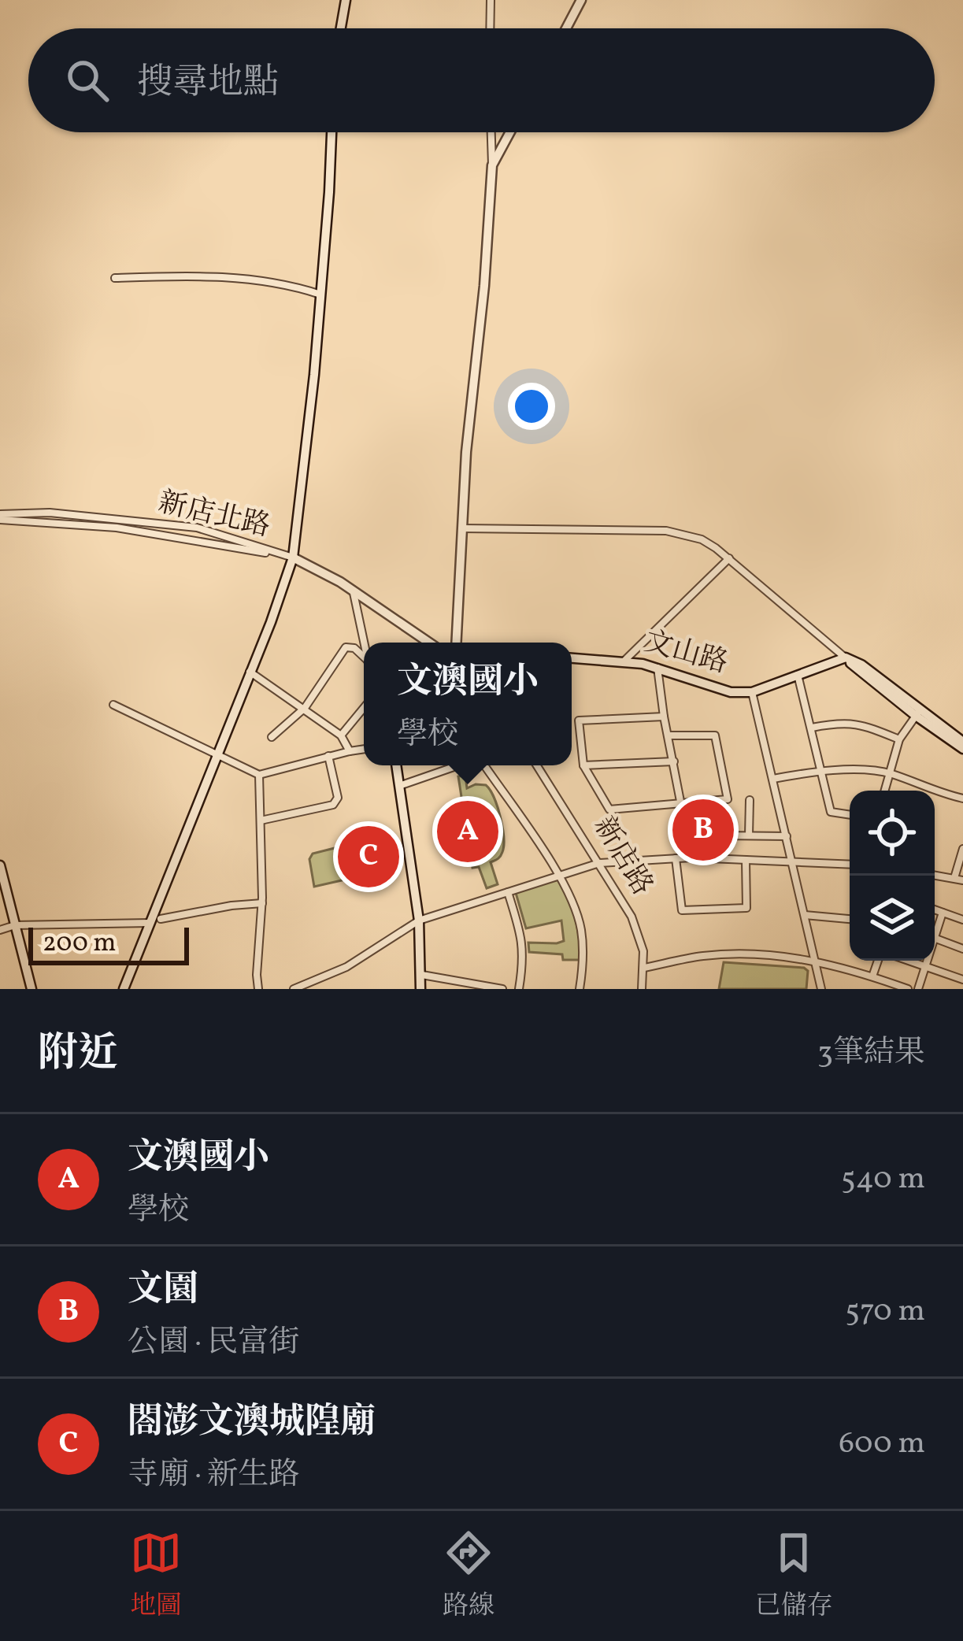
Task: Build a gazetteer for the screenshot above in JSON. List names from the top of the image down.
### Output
{
  "streets": {
    "main road": ["文山路"],
    "street": ["新店北路", "新店路"]
  },
  "scale_bar": "200 m",
  "page": {
    "search": "搜尋地點",
    "popup": ["文澳國小", "學校"],
    "pins": ["B", "A", "C"],
    "scale": "200 m",
    "heading": ["附近", "3筆結果"],
    "list": [
      {
        "mark": "A",
        "name": "文澳國小",
        "note": "學校",
        "value": "540 m"
      },
      {
        "mark": "B",
        "name": "文園",
        "note": "公園 · 民富街",
        "value": "570 m"
      },
      {
        "mark": "C",
        "name": "閤澎文澳城隍廟",
        "note": "寺廟 · 新生路",
        "value": "600 m"
      }
    ],
    "nav": ["地圖", "路線", "已儲存"]
  }
}
